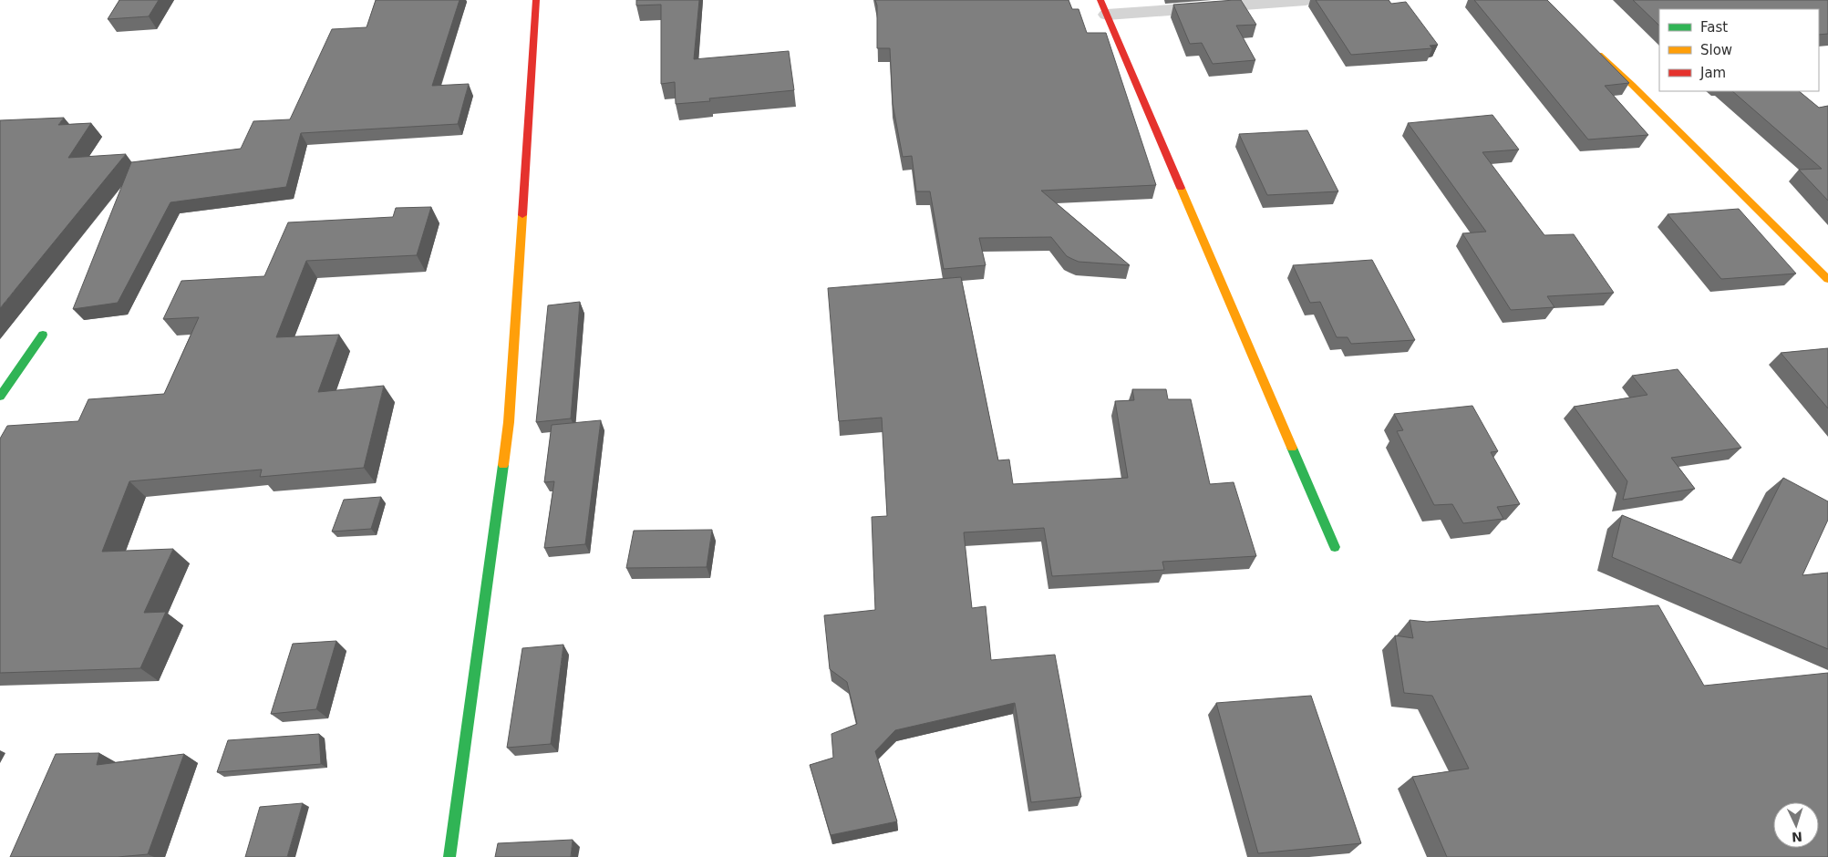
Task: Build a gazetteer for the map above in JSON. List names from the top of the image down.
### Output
{
  "legend": ["Fast", "Slow", "Jam"],
  "north": "bottom"
}
